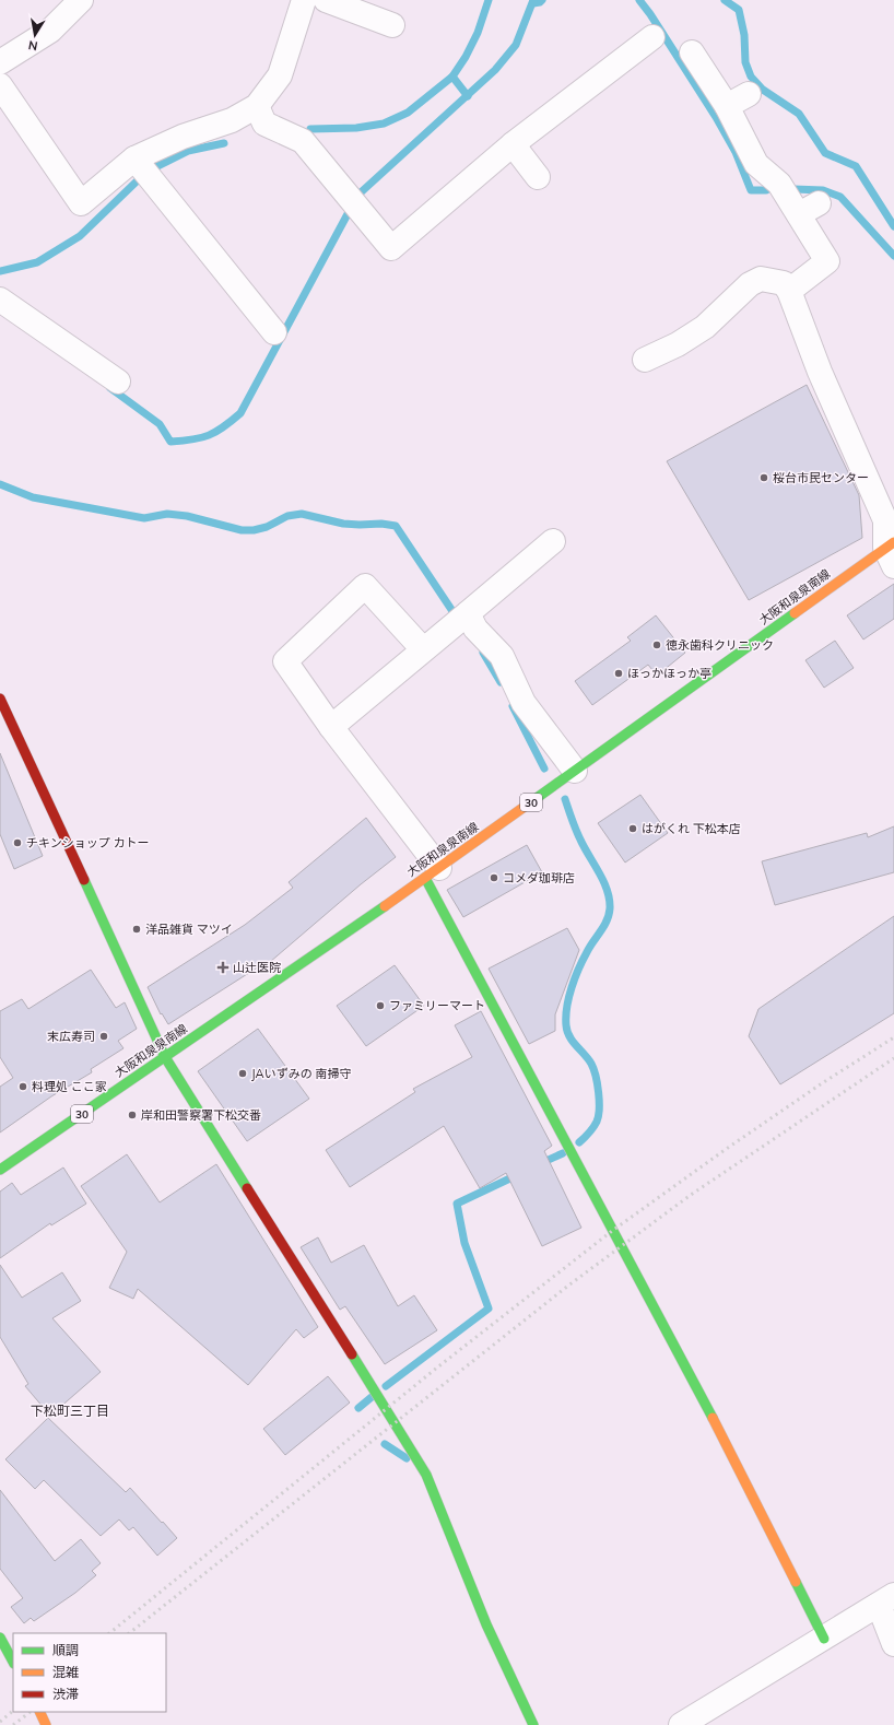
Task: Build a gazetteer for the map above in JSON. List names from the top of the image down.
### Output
{
  "streets": {
    "street": ["大阪和泉泉南線", "30"]
  },
  "districts": ["下松町三丁目"],
  "places": {
    "other": [
      "桜台市民センター",
      "徳永歯科クリニック",
      "ほっかほっか亭",
      "はがくれ 下松本店",
      "チキンショップ カトー",
      "コメダ珈琲店",
      "洋品雑貨 マツイ",
      "ファミリーマート",
      "末広寿司",
      "JAいずみの 南掃守",
      "料理処 ここ家",
      "岸和田警察署下松交番"
    ],
    "health": ["山辻医院"]
  },
  "legend": ["順調", "混雑", "渋滞"],
  "north": "bottom"
}
